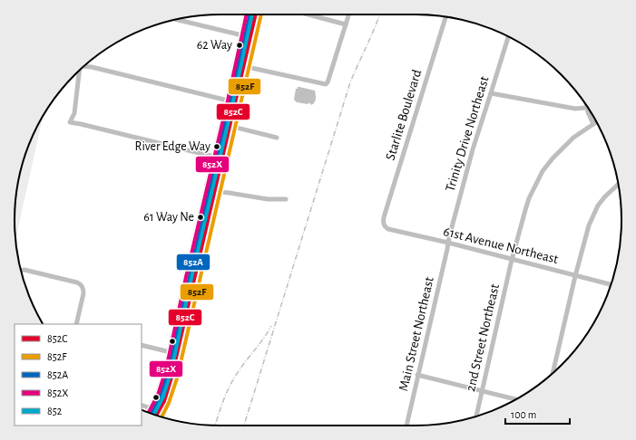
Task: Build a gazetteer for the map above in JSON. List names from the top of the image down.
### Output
{
  "streets": {
    "street": [
      "Starlite Boulevard",
      "Trinity Drive Northeast",
      "61st Avenue Northeast",
      "Main Street Northeast",
      "2nd Street Northeast"
    ]
  },
  "crossings": [
    ["Starlite Boulevard", "61st Avenue Northeast"],
    ["Trinity Drive Northeast", "61st Avenue Northeast"],
    ["Trinity Drive Northeast", "Main Street Northeast"],
    ["61st Avenue Northeast", "Main Street Northeast"],
    ["61st Avenue Northeast", "2nd Street Northeast"]
  ],
  "places": ["62 Way", "River Edge Way", "61 Way Ne"],
  "lines": [
    "transit line 852C",
    "transit line 852F",
    "transit line 852A",
    "transit line 852X",
    "transit line 852"
  ],
  "legend": [
    "852C",
    "852F",
    "852A",
    "852X",
    "852"
  ],
  "scale_bar": "100 m"
}
